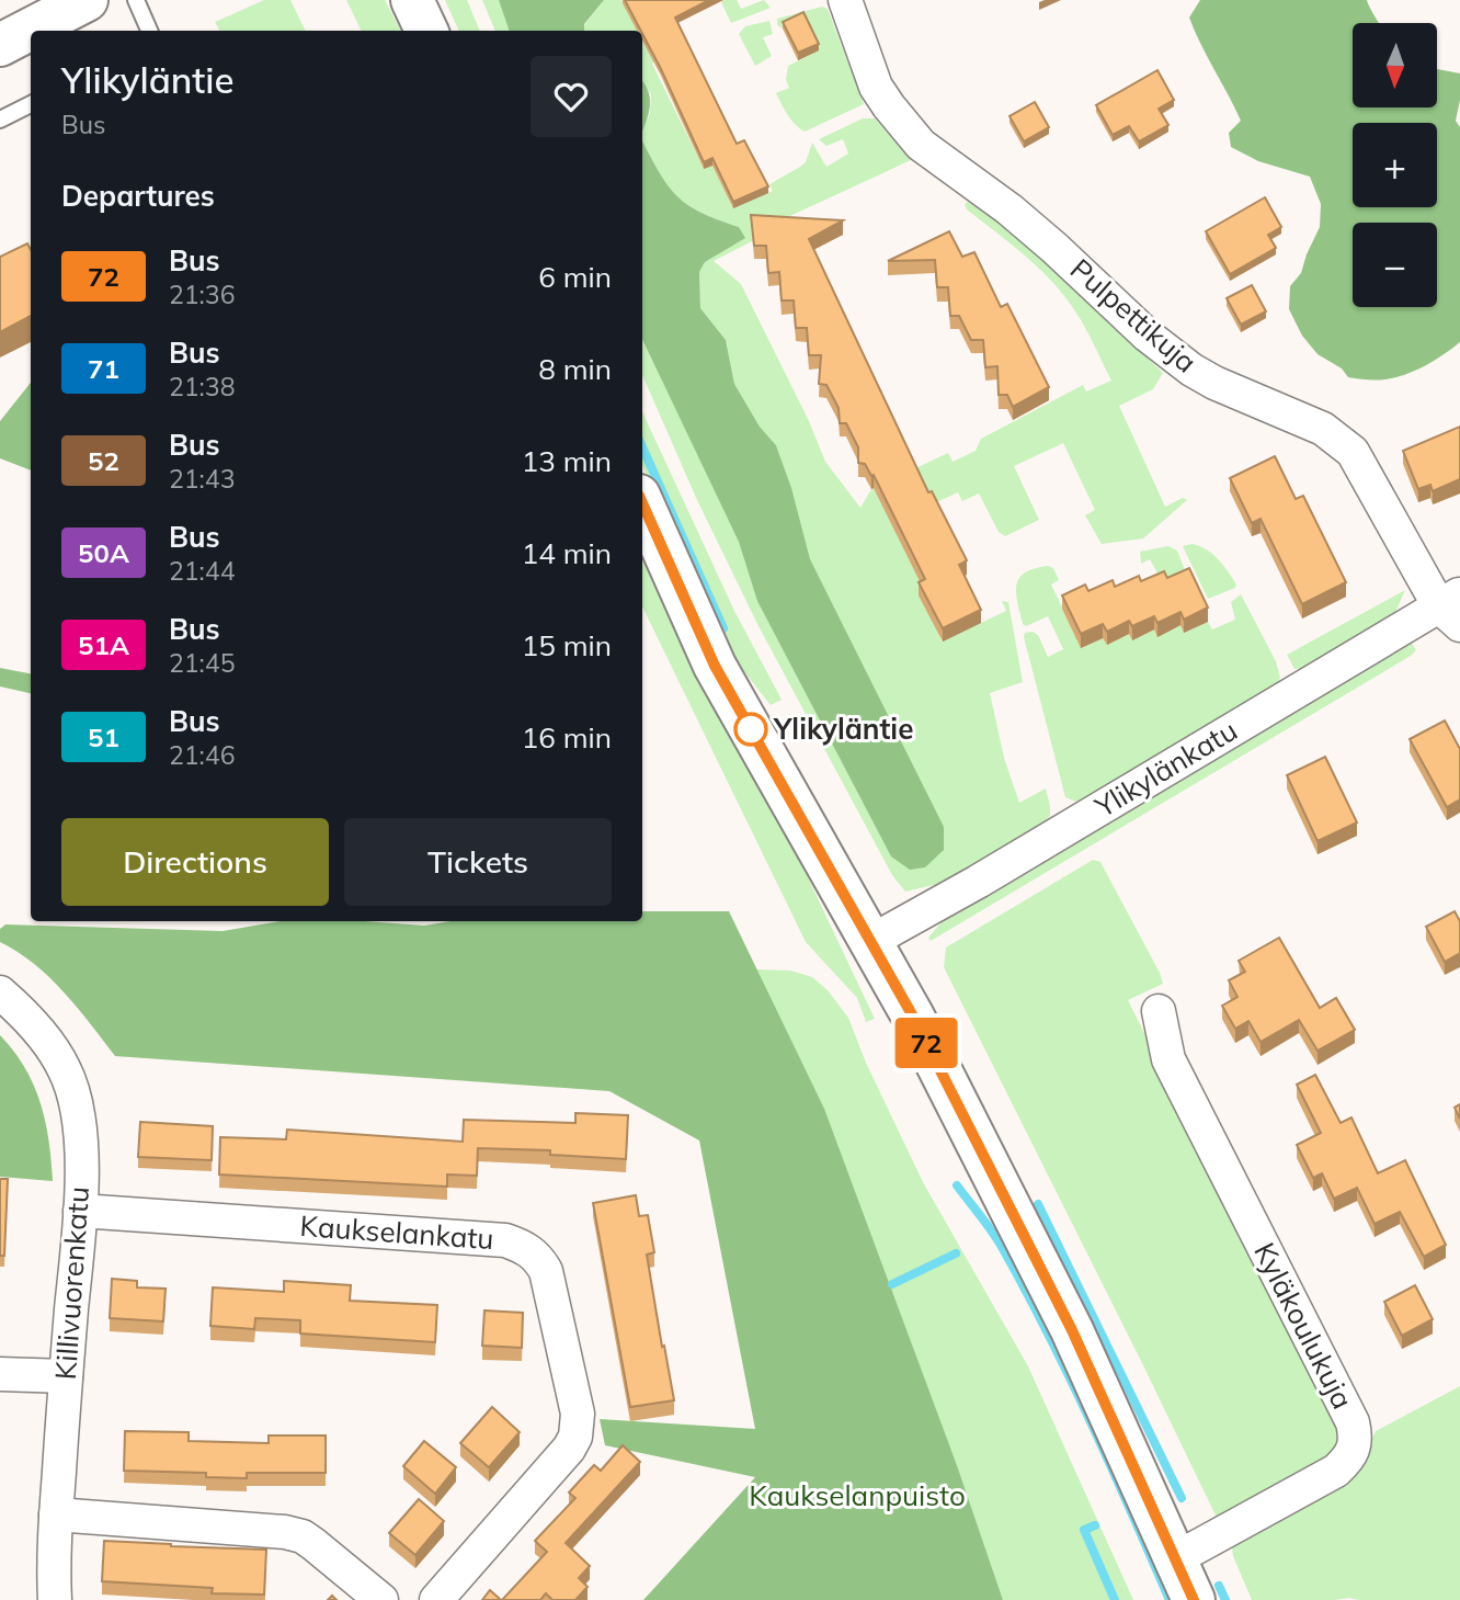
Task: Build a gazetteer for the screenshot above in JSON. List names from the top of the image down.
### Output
{
  "streets": {
    "street": [
      "Pulpettikuja",
      "Ylikylänkatu",
      "Kaukselankatu",
      "Killivuorenkatu",
      "Kyläkoulukuja"
    ]
  },
  "crossings": [
    ["Pulpettikuja", "Ylikylänkatu"],
    ["Kaukselankatu", "Killivuorenkatu"]
  ],
  "parks": ["Kaukselanpuisto"],
  "places": ["Ylikyläntie"],
  "lines": ["bus line 72"],
  "north": "bottom",
  "page": {
    "on_map": "72",
    "map_buttons": ["+", "−"],
    "heading": [
      ["Ylikyläntie", "Bus"],
      "Departures"
    ],
    "list": [
      {
        "mark": "72",
        "name": "Bus",
        "note": "21:36",
        "value": "6 min"
      },
      {
        "mark": "71",
        "name": "Bus",
        "note": "21:38",
        "value": "8 min"
      },
      {
        "mark": "52",
        "name": "Bus",
        "note": "21:43",
        "value": "13 min"
      },
      {
        "mark": "50A",
        "name": "Bus",
        "note": "21:44",
        "value": "14 min"
      },
      {
        "mark": "51A",
        "name": "Bus",
        "note": "21:45",
        "value": "15 min"
      },
      {
        "mark": "51",
        "name": "Bus",
        "note": "21:46",
        "value": "16 min"
      }
    ],
    "buttons": ["Directions", "Tickets"]
  }
}
